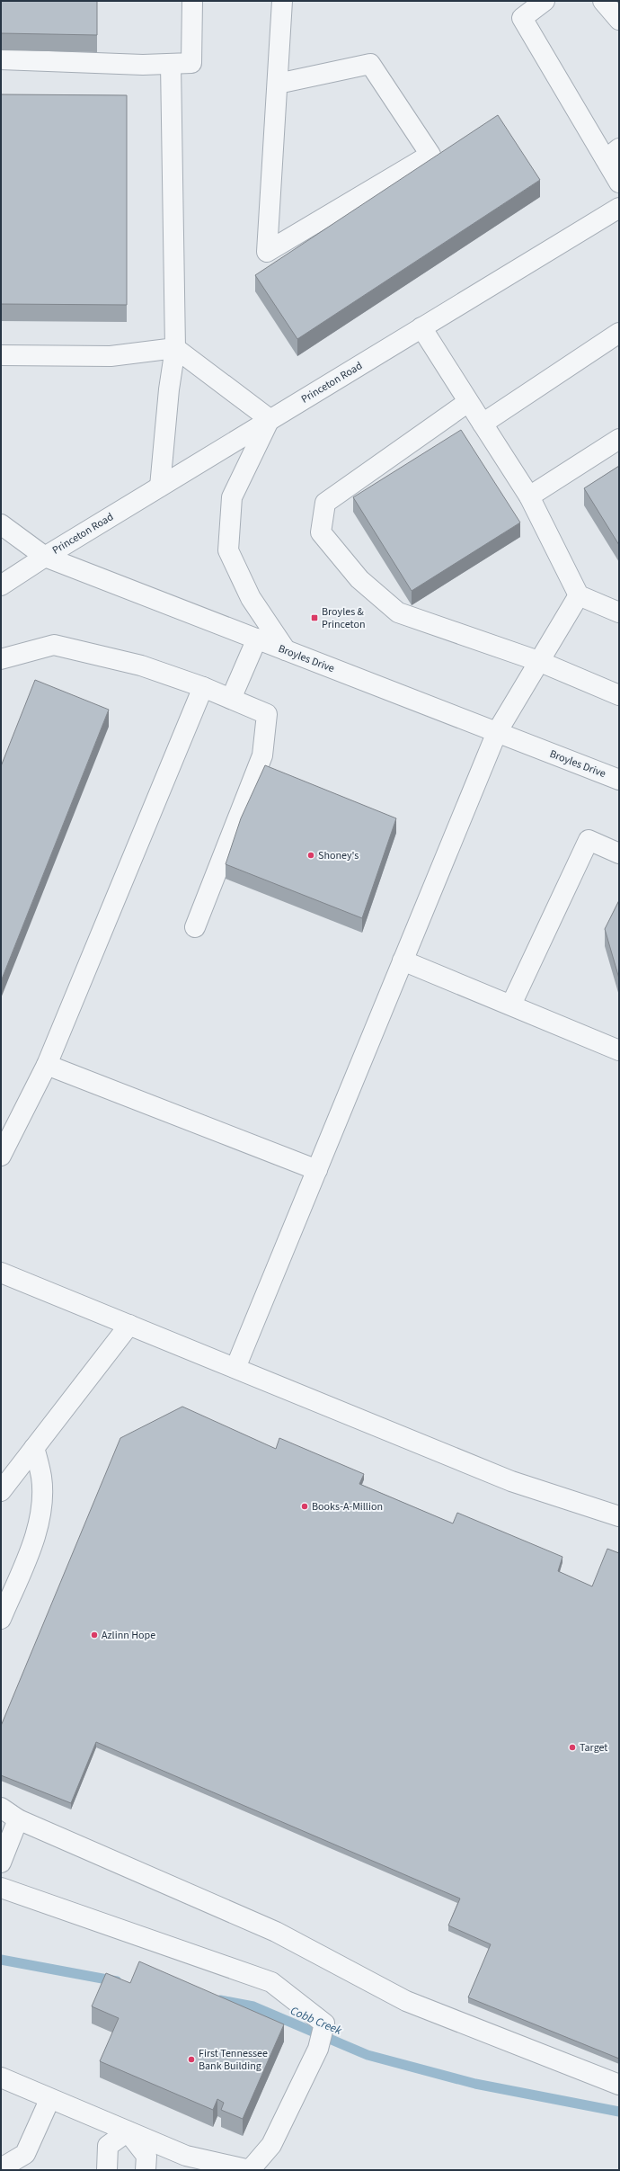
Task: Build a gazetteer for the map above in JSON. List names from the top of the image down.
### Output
{
  "streets": {
    "street": ["Princeton Road", "Broyles Drive"]
  },
  "crossings": [
    ["Princeton Road", "Broyles Drive"]
  ],
  "water": ["Cobb Creek"],
  "places": {
    "transit": ["Broyles & Princeton"],
    "other": [
      "Shoney's",
      "Books-A-Million",
      "Azlinn Hope",
      "Target",
      "First Tennessee Bank Building"
    ]
  }
}
